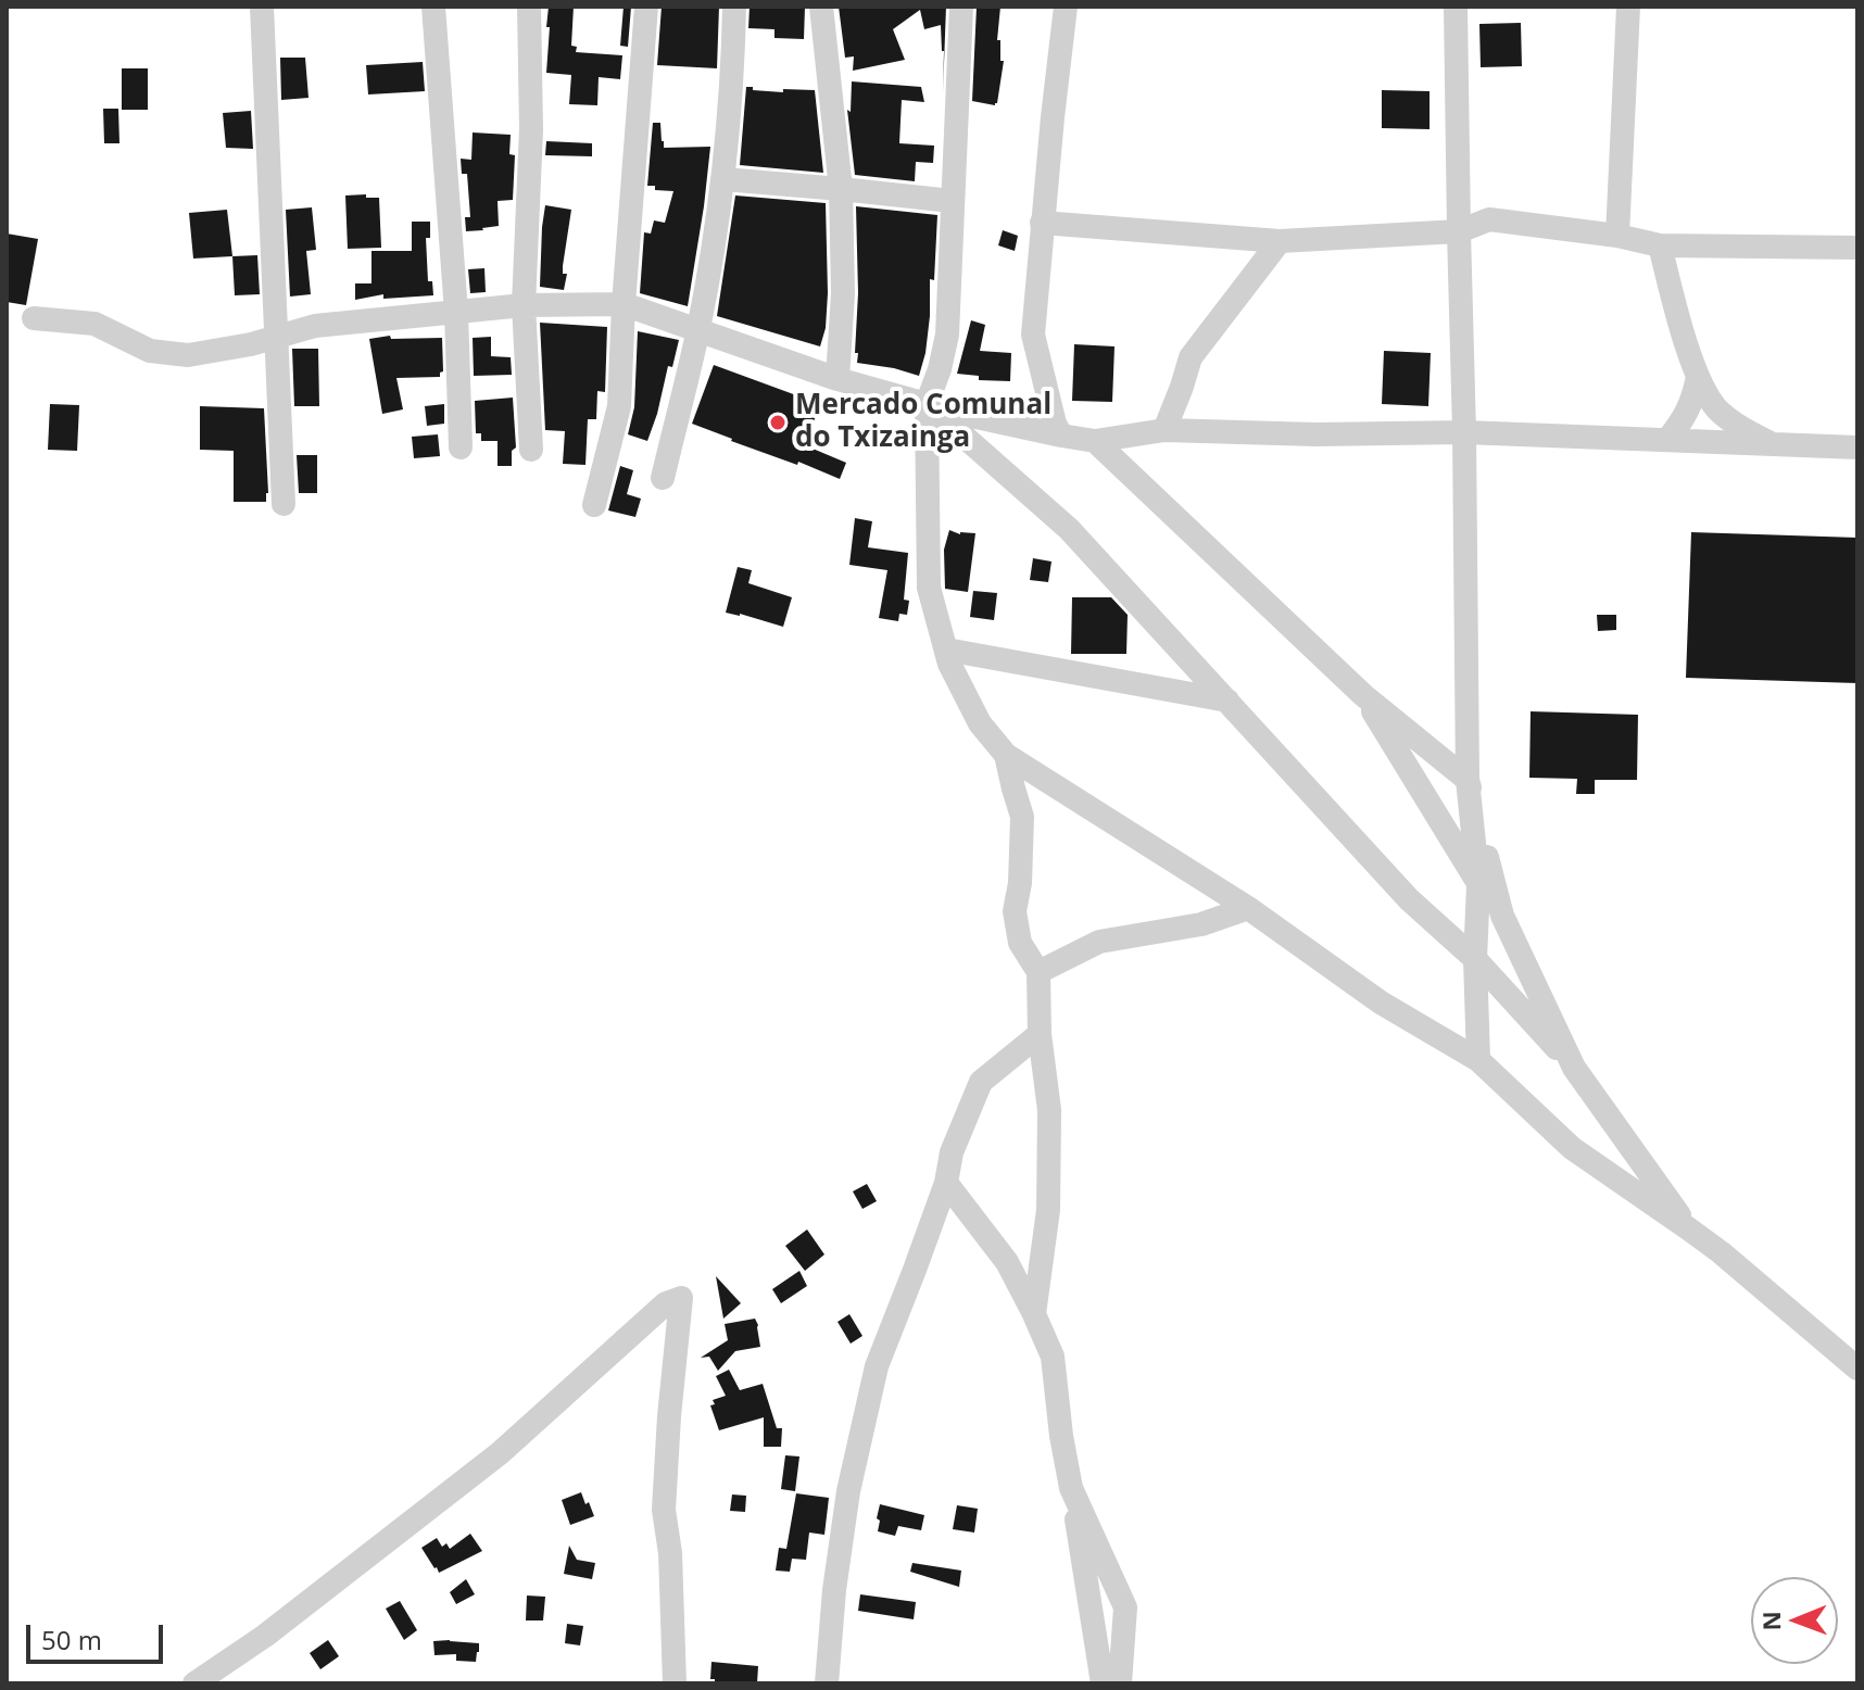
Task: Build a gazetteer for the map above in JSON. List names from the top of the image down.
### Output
{
  "places": ["Mercado Comunal do Txizainga"],
  "scale_bar": "50 m",
  "north": "left"
}
